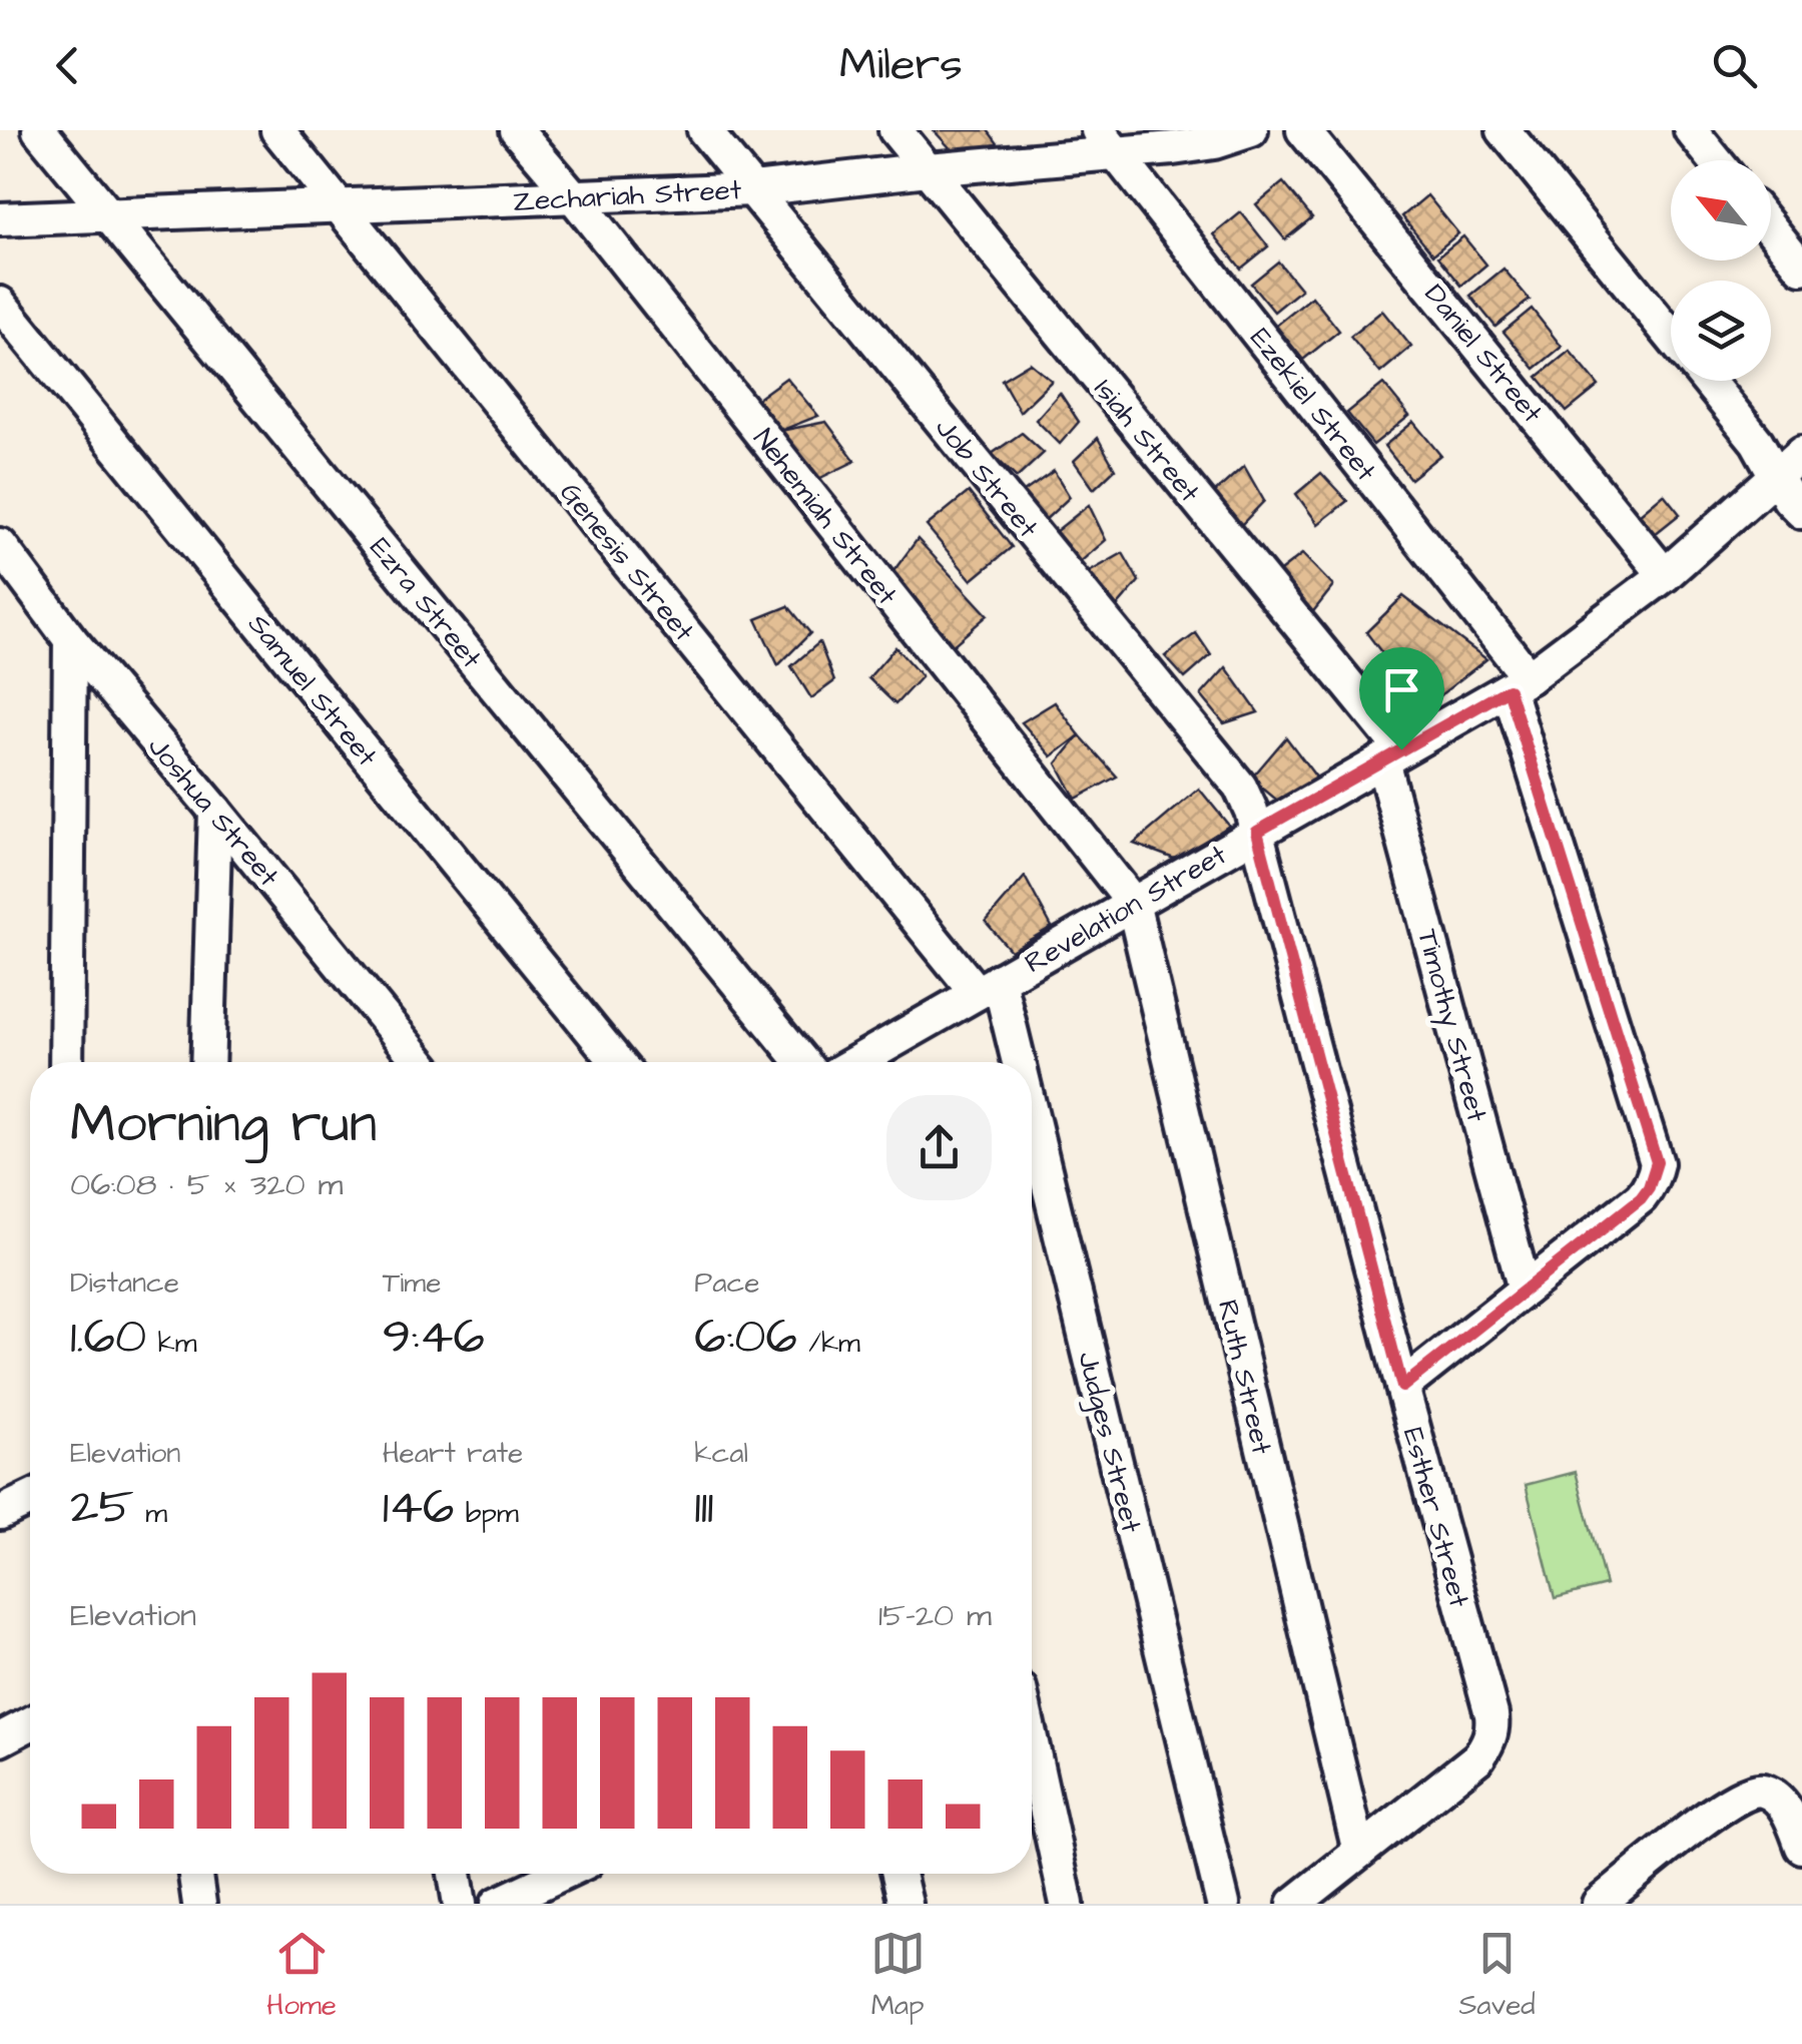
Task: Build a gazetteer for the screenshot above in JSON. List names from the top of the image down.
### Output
{
  "streets": {
    "street": [
      "Zechariah Street",
      "Daniel Street",
      "Ezekiel Street",
      "Isiah Street",
      "Job Street",
      "Nehemiah Street",
      "Genesis Street",
      "Ezra Street",
      "Samuel Street",
      "Joshua Street",
      "Revelation Street",
      "Timothy Street",
      "Ruth Street",
      "Judges Street",
      "Esther Street"
    ]
  },
  "crossings": [
    ["Zechariah Street", "Ezekiel Street"],
    ["Zechariah Street", "Isiah Street"],
    ["Zechariah Street", "Job Street"],
    ["Zechariah Street", "Nehemiah Street"],
    ["Zechariah Street", "Genesis Street"],
    ["Zechariah Street", "Ezra Street"],
    ["Daniel Street", "Revelation Street"],
    ["Ezekiel Street", "Revelation Street"],
    ["Isiah Street", "Revelation Street"],
    ["Isiah Street", "Timothy Street"],
    ["Job Street", "Revelation Street"],
    ["Job Street", "Esther Street"],
    ["Nehemiah Street", "Revelation Street"],
    ["Nehemiah Street", "Ruth Street"],
    ["Genesis Street", "Revelation Street"],
    ["Genesis Street", "Judges Street"],
    ["Revelation Street", "Timothy Street"],
    ["Revelation Street", "Ruth Street"],
    ["Revelation Street", "Judges Street"],
    ["Revelation Street", "Esther Street"],
    ["Ruth Street", "Esther Street"]
  ],
  "north": "top left",
  "page": {
    "header": "Milers",
    "heading": ["Morning run", "06:08 · 5 × 320 m"],
    "stats": [
      ["Distance", "1.60 km"],
      ["Time", "9:46"],
      ["Pace", "6:06 /km"],
      ["Elevation", "25 m"],
      ["Heart rate", "146 bpm"],
      ["kcal", "111"]
    ],
    "chart": ["Elevation", "15–20 m"],
    "tabs": ["Home", "Map", "Saved"]
  }
}
